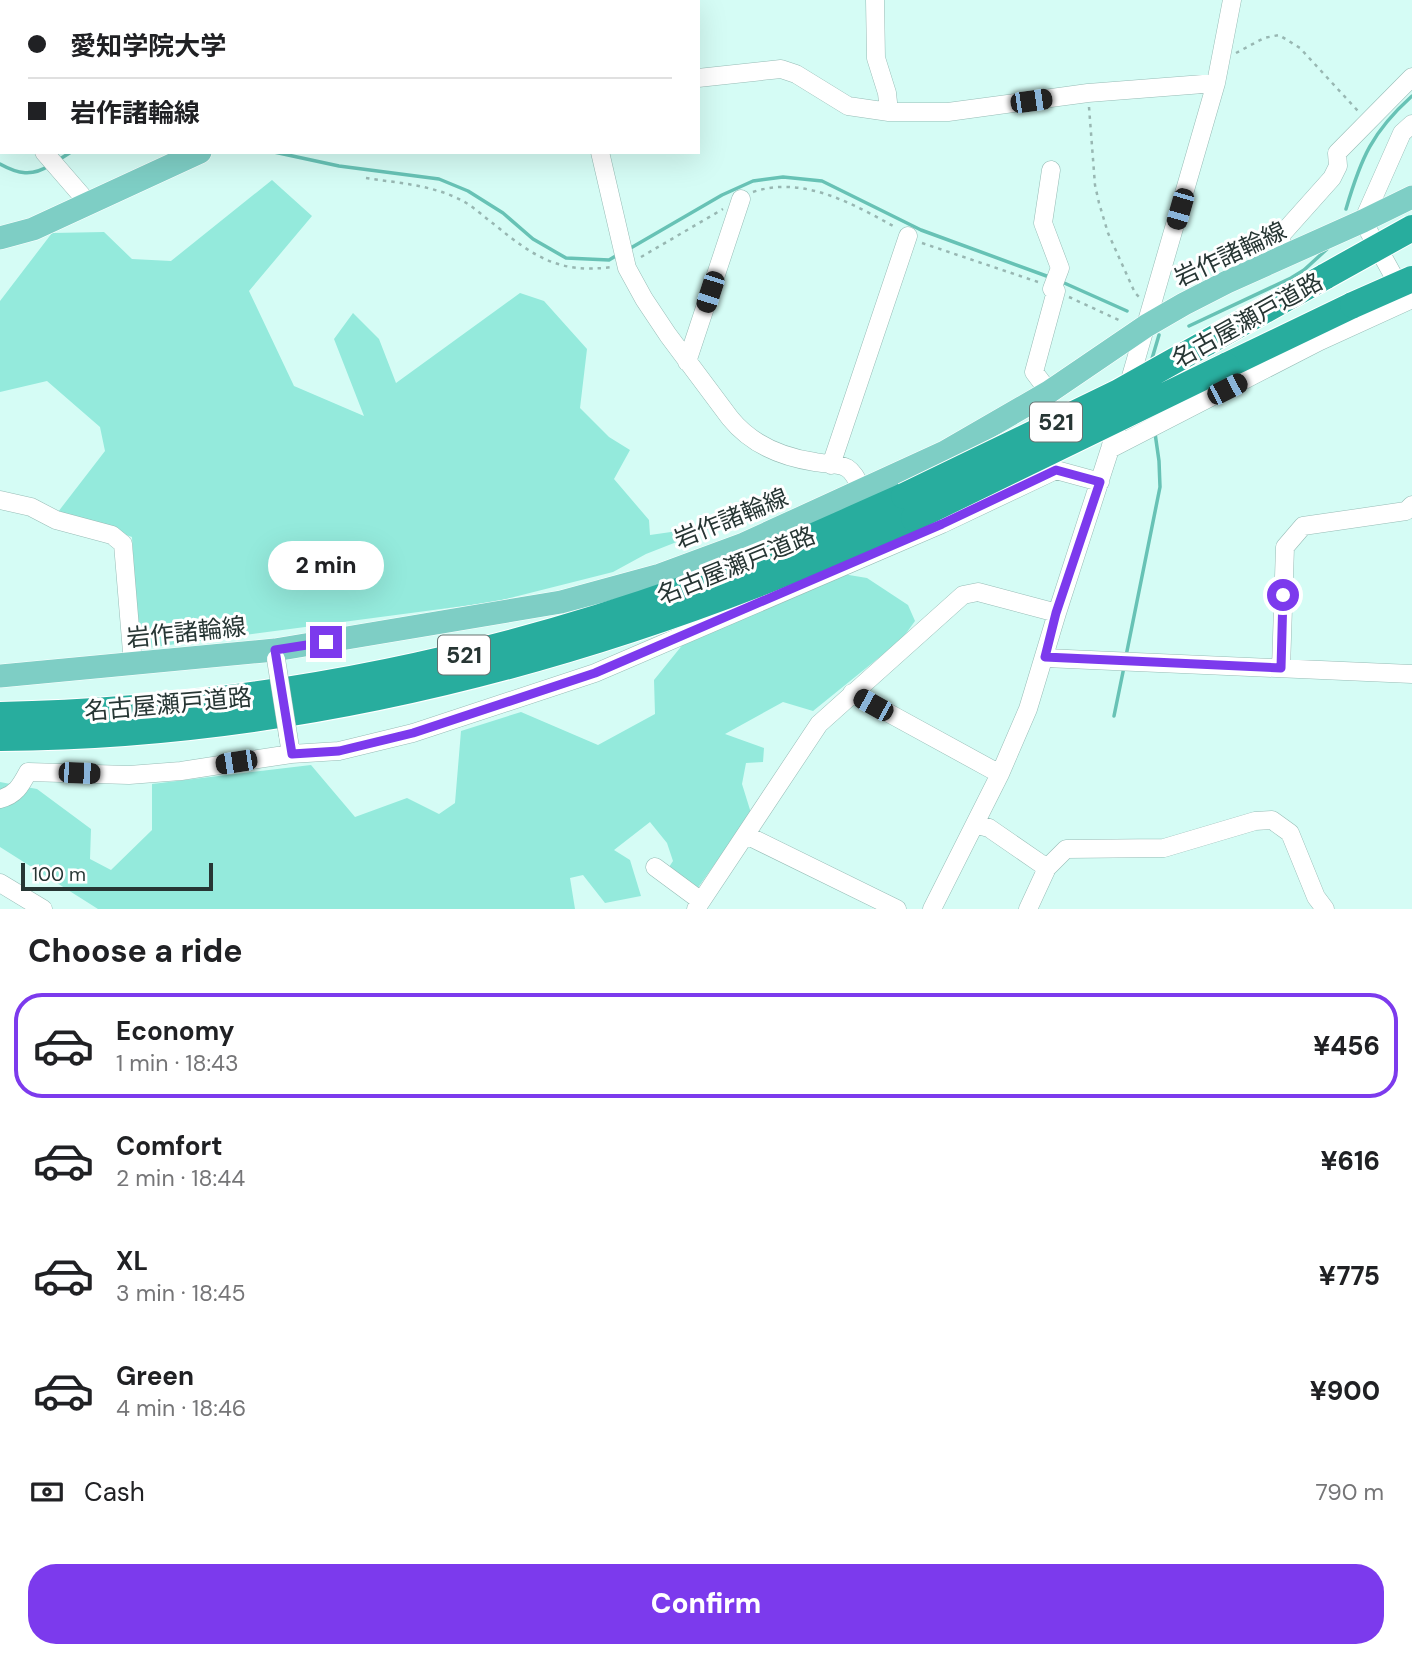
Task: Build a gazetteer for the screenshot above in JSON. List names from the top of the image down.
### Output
{
  "streets": {
    "highway": ["名古屋瀬戸道路", "521"],
    "main road": ["岩作諸輪線"]
  },
  "scale_bar": "100 m",
  "page": {
    "banner": ["愛知学院大学", "岩作諸輪線"],
    "bubble": "2 min",
    "scale": "100 m",
    "heading": "Choose a ride",
    "list": [
      {
        "name": "Economy",
        "note": "1 min · 18:43",
        "value": "¥456"
      },
      {
        "name": "Comfort",
        "note": "2 min · 18:44",
        "value": "¥616"
      },
      {
        "name": "XL",
        "note": "3 min · 18:45",
        "value": "¥775"
      },
      {
        "name": "Green",
        "note": "4 min · 18:46",
        "value": "¥900"
      }
    ],
    "pay": ["Cash", "790 m"],
    "buttons": "Confirm"
  }
}
